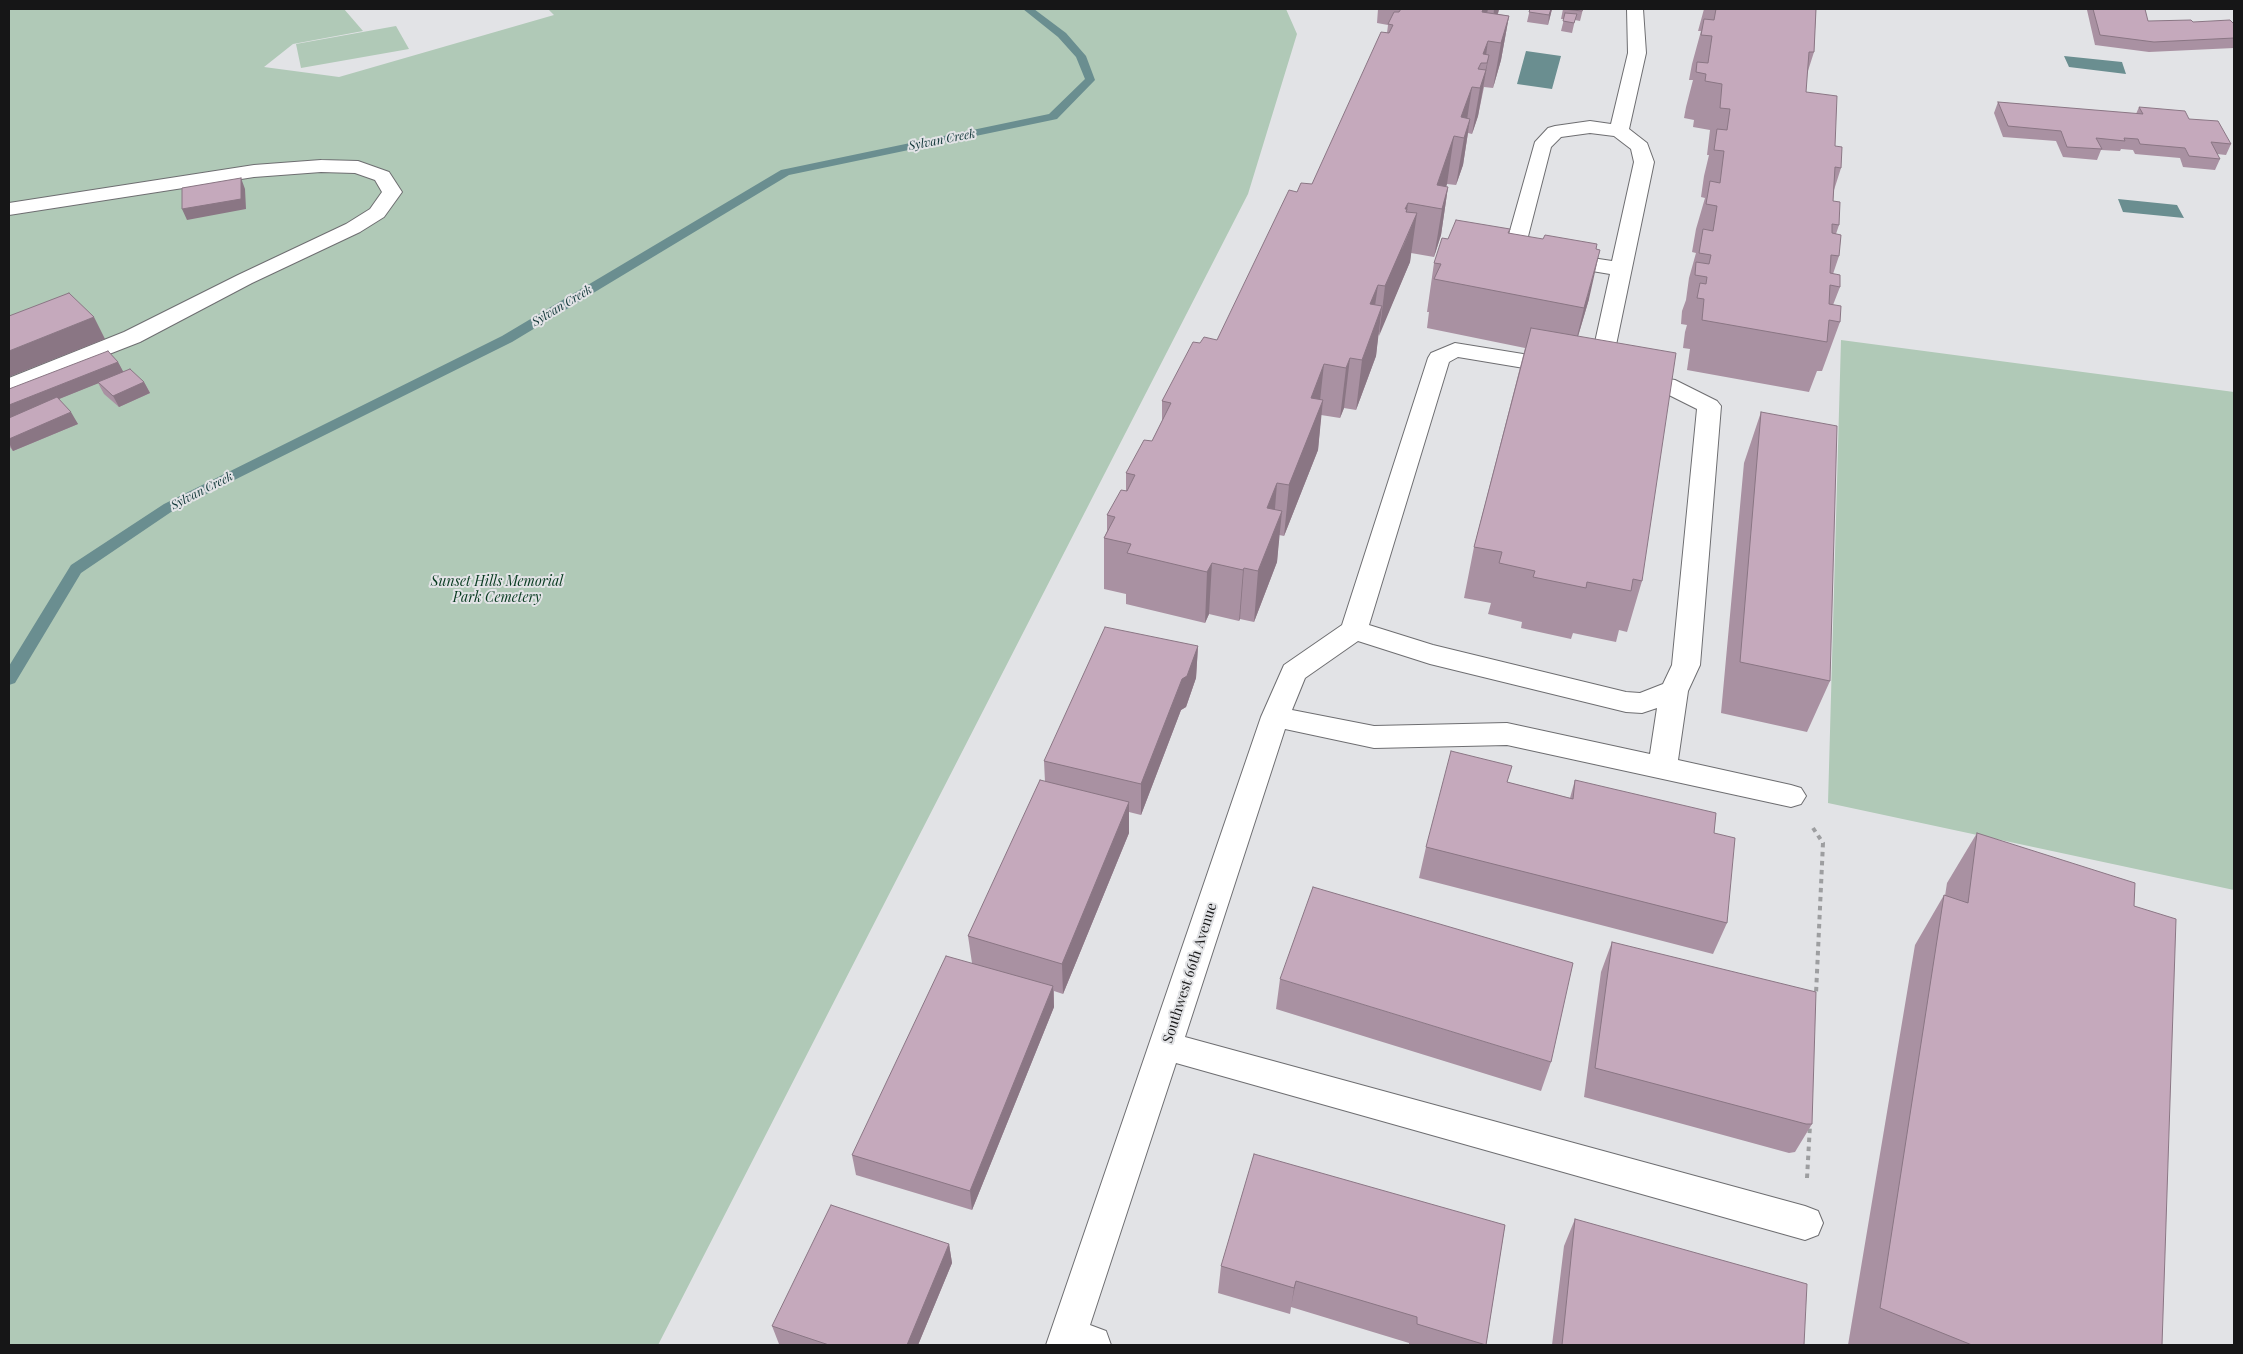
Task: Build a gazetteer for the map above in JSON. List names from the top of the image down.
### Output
{
  "streets": {
    "street": ["Southwest 66th Avenue"]
  },
  "water": ["Sylvan Creek"],
  "parks": ["Sunset Hills Memorial Park Cemetery"]
}
